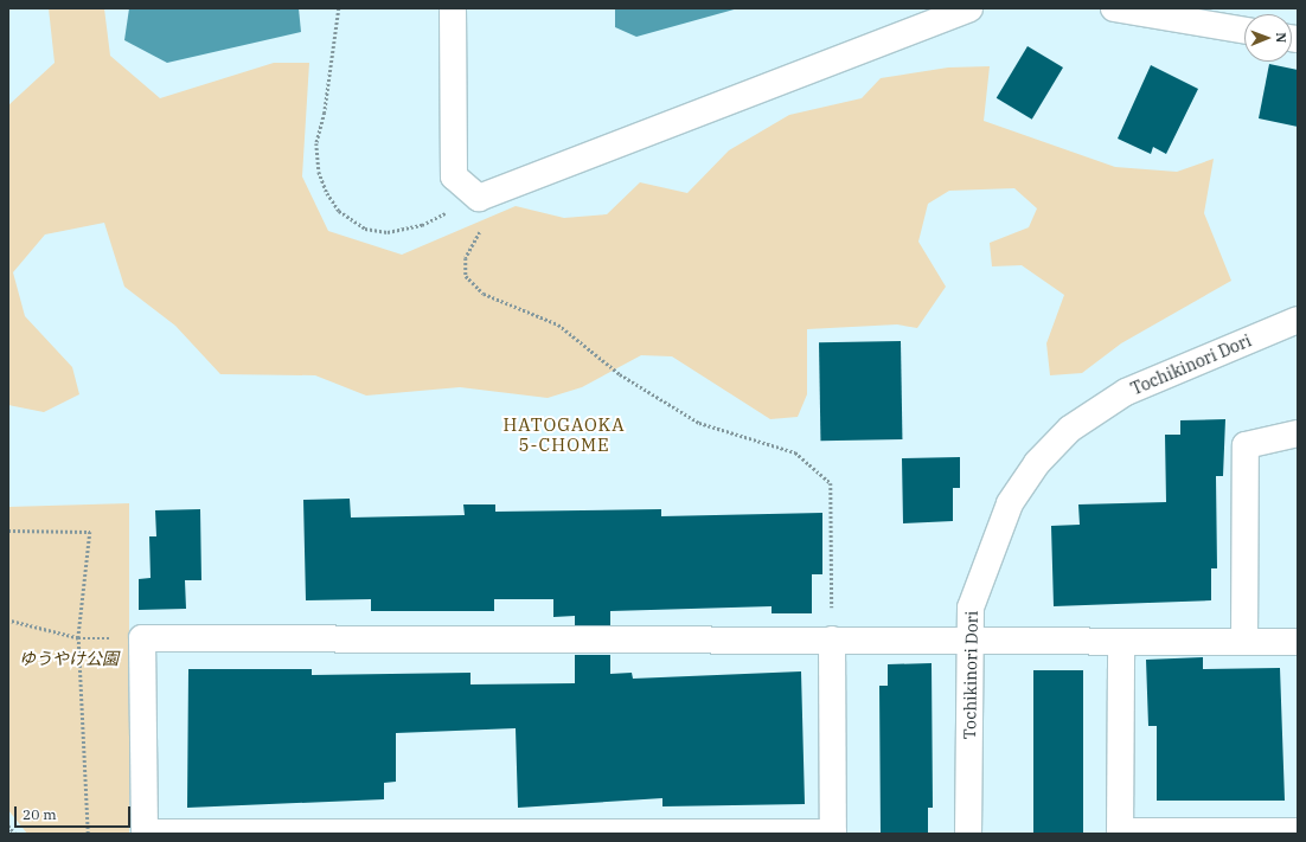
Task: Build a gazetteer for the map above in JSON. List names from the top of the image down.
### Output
{
  "streets": {
    "street": ["Tochikinori Dori"]
  },
  "districts": ["HATOGAOKA 5-CHOME"],
  "parks": ["ゆうやけ公園"],
  "scale_bar": "20 m",
  "north": "right"
}
